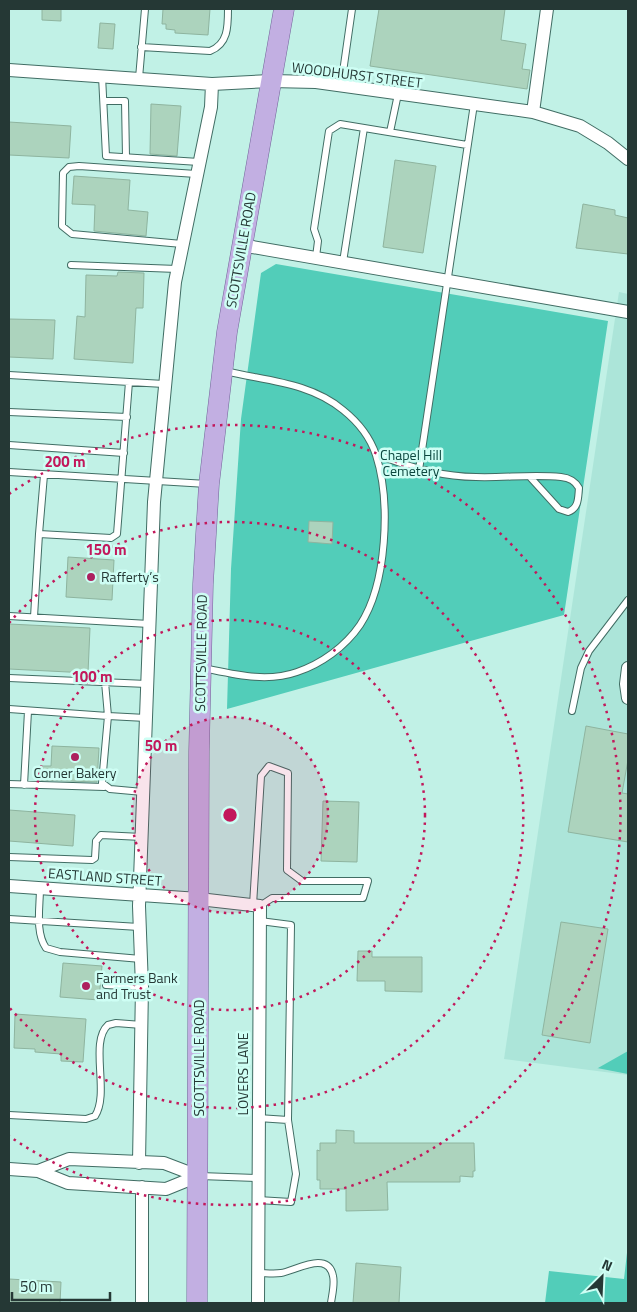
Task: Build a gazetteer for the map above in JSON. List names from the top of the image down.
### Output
{
  "streets": {
    "main road": ["SCOTTSVILLE ROAD"],
    "street": ["WOODHURST STREET", "EASTLAND STREET", "LOVERS LANE"]
  },
  "crossings": [
    ["WOODHURST STREET", "SCOTTSVILLE ROAD"],
    ["SCOTTSVILLE ROAD", "EASTLAND STREET"]
  ],
  "parks": ["Chapel Hill Cemetery"],
  "places": ["Rafferty’s", "Corner Bakery", "Farmers Bank and Trust"],
  "scale_bar": "50 m",
  "north": "top right",
  "rings": [
    "200 m",
    "150 m",
    "100 m",
    "50 m"
  ]
}
